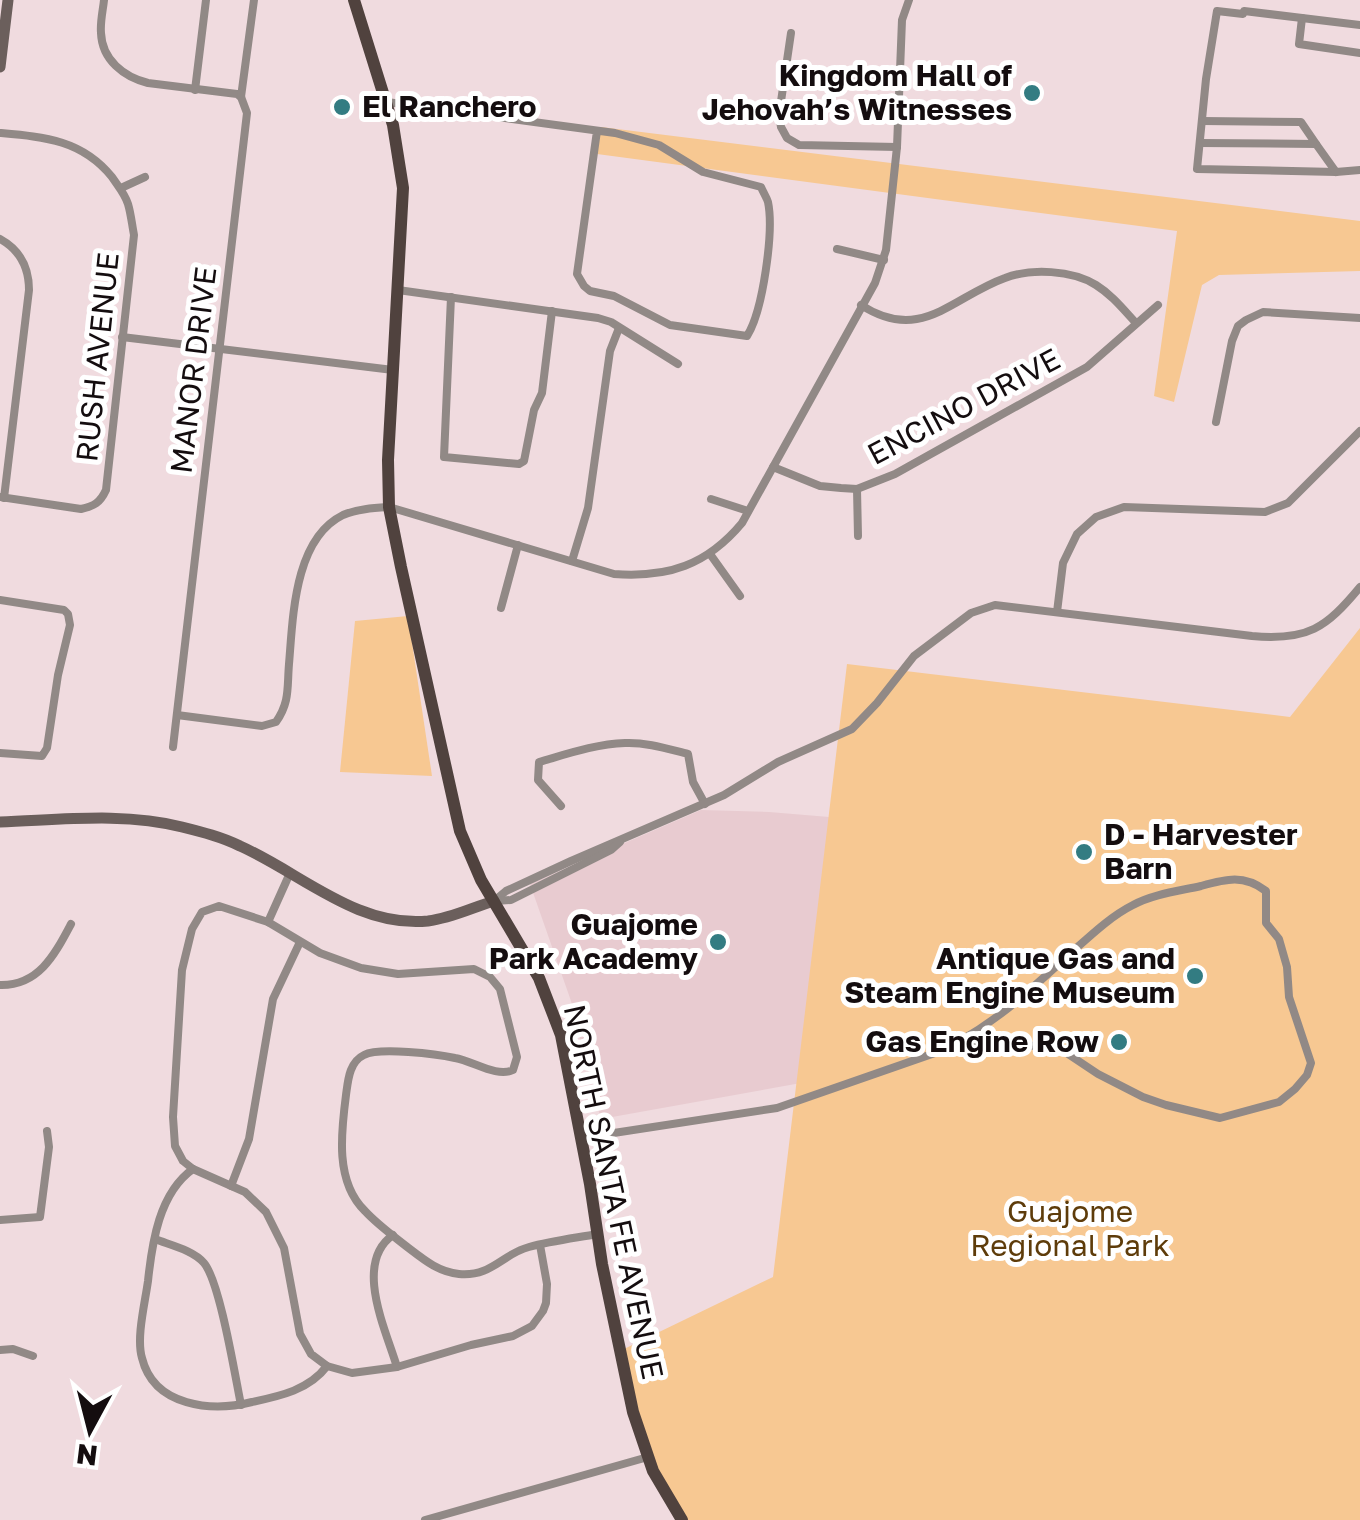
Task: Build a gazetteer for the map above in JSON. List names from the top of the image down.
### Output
{
  "streets": {
    "main road": ["NORTH SANTA FE AVENUE"],
    "street": ["RUSH AVENUE", "MANOR DRIVE", "ENCINO DRIVE"]
  },
  "parks": ["Guajome Regional Park"],
  "places": [
    "Kingdom Hall of Jehovah’s Witnesses",
    "El Ranchero",
    "D - Harvester Barn",
    "Guajome Park Academy",
    "Antique Gas and Steam Engine Museum",
    "Gas Engine Row"
  ],
  "north": "bottom"
}
